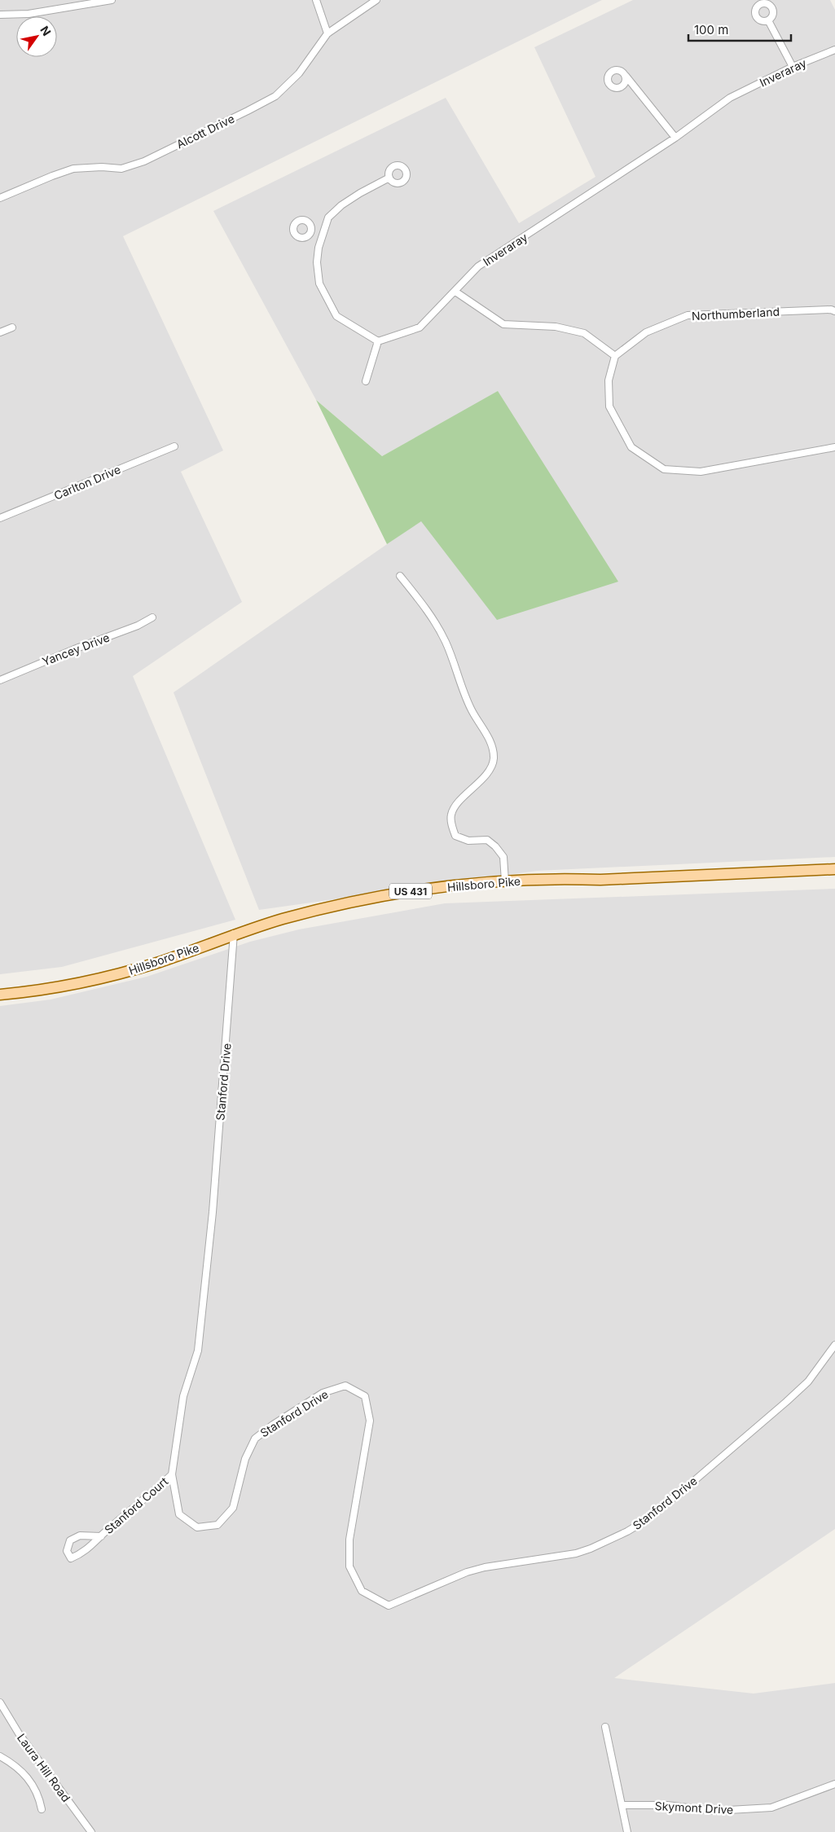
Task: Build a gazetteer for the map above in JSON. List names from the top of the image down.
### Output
{
  "streets": {
    "main road": ["Hillsboro Pike", "US 431"],
    "street": [
      "Inveraray",
      "Alcott Drive",
      "Northumberland",
      "Carlton Drive",
      "Yancey Drive",
      "Stanford Drive",
      "Stanford Court",
      "Laura Hill Road",
      "Skymont Drive"
    ]
  },
  "crossings": [
    ["Hillsboro Pike", "Stanford Drive"],
    ["Stanford Drive", "Stanford Court"]
  ],
  "scale_bar": "100 m",
  "north": "top right"
}
